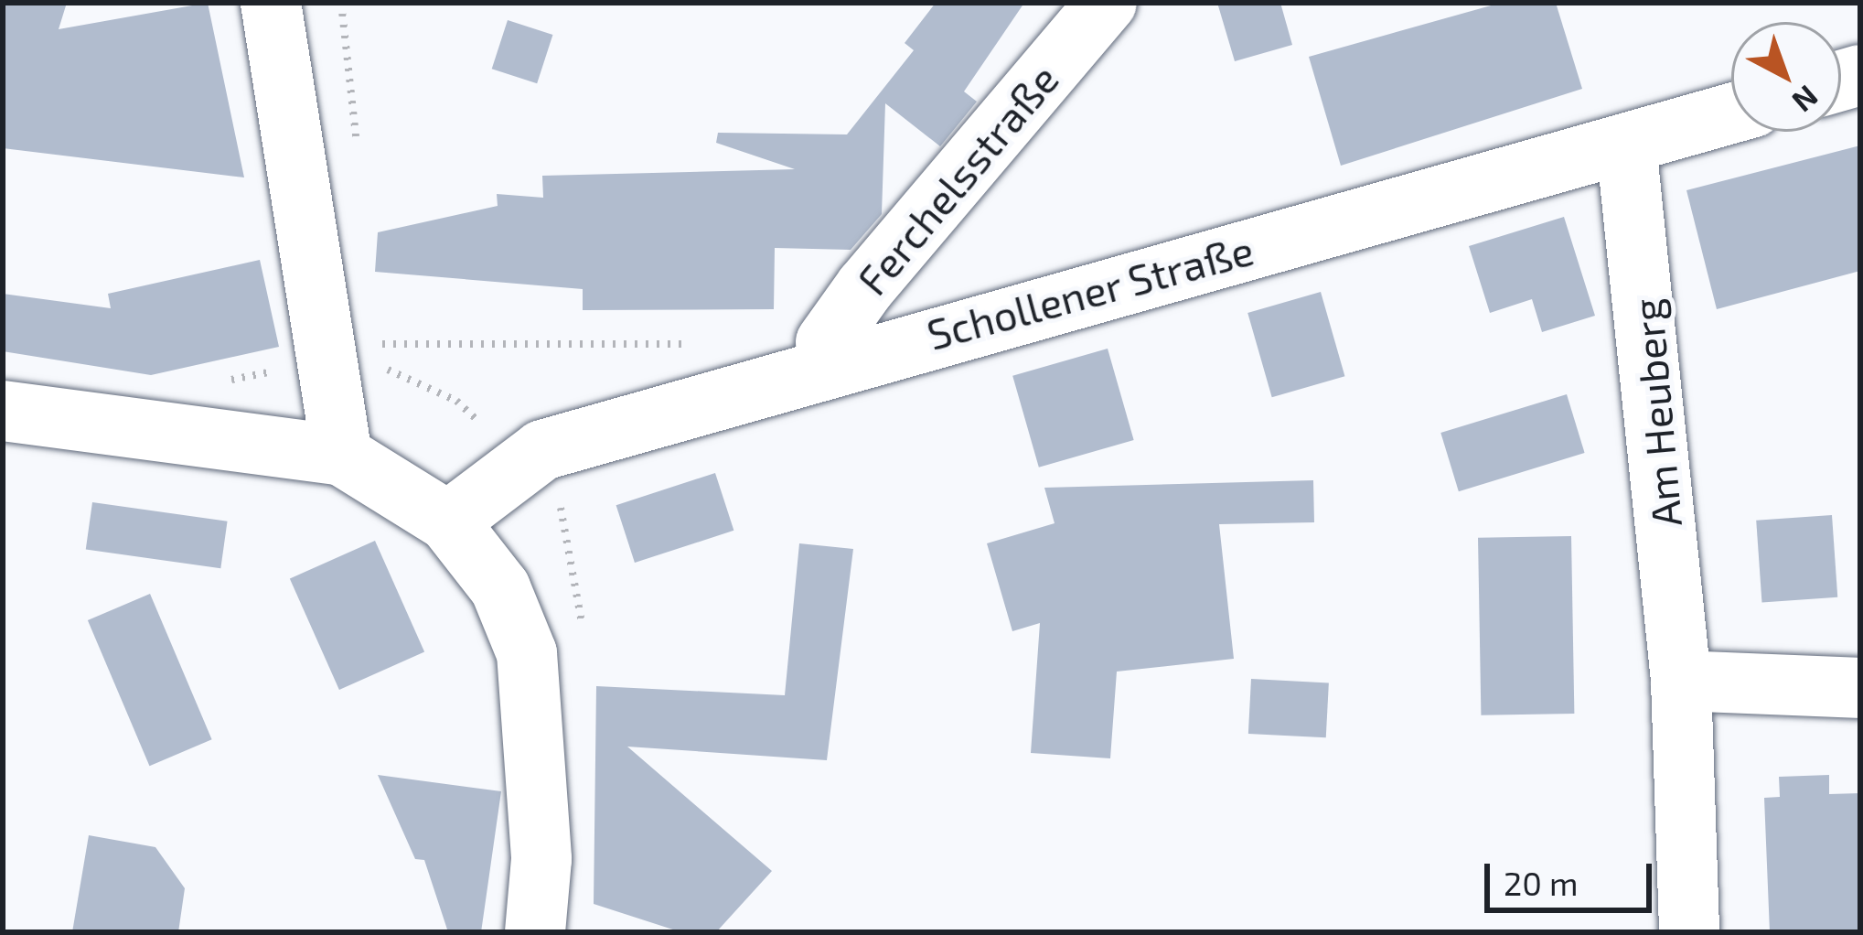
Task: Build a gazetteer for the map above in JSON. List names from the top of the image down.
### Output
{
  "streets": {
    "street": ["Ferchelsstraße", "Schollener Straße", "Am Heuberg"]
  },
  "crossings": [
    ["Ferchelsstraße", "Schollener Straße"],
    ["Schollener Straße", "Am Heuberg"]
  ],
  "scale_bar": "20 m",
  "north": "bottom right"
}
